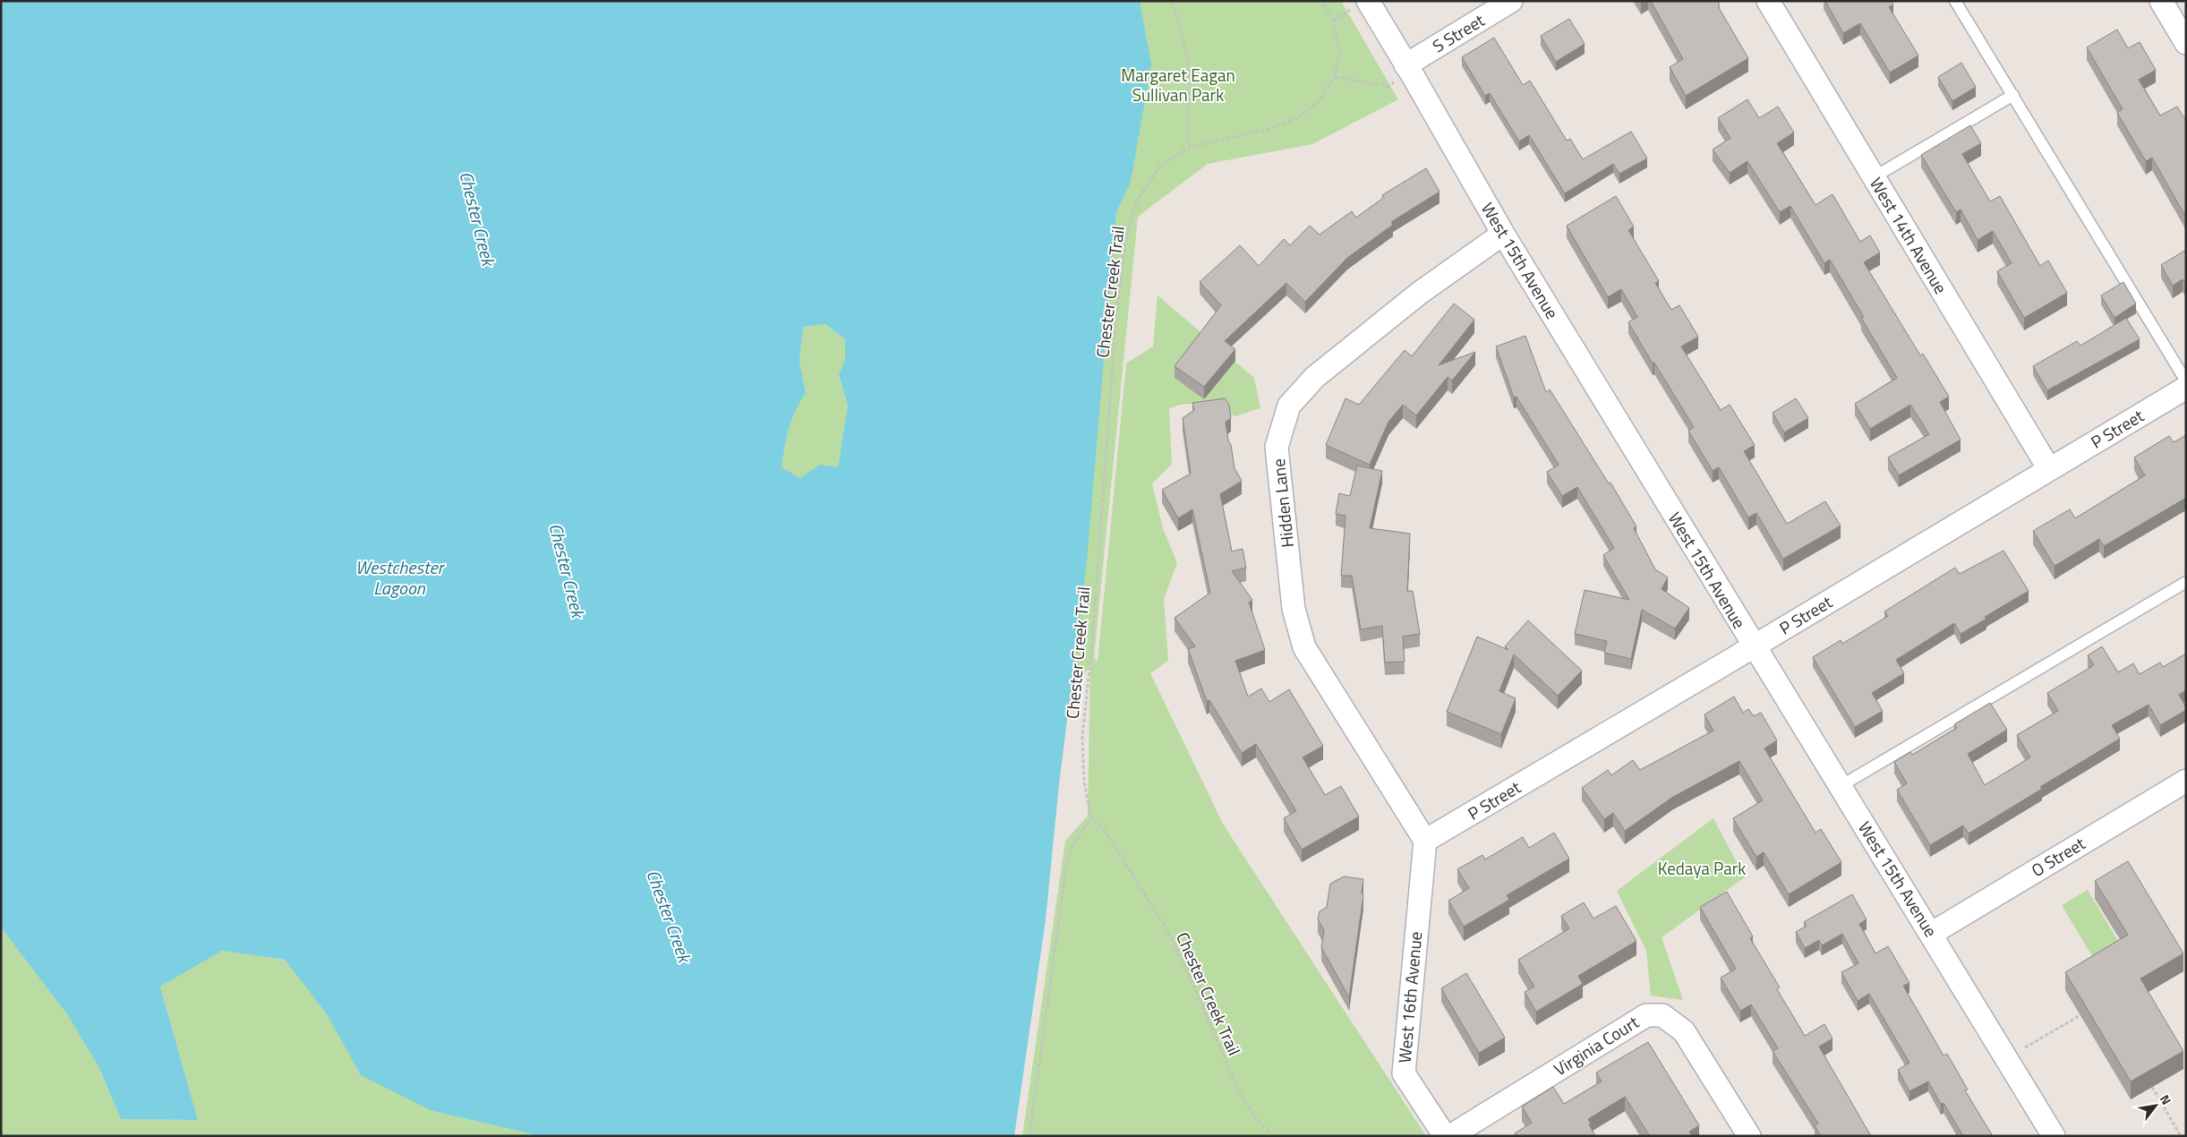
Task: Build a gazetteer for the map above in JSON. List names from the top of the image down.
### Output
{
  "streets": {
    "street": [
      "S Street",
      "West 14th Avenue",
      "West 15th Avenue",
      "P Street",
      "Hidden Lane",
      "O Street",
      "West 16th Avenue",
      "Virginia Court"
    ],
    "path": ["Chester Creek Trail"]
  },
  "crossings": [
    ["S Street", "West 15th Avenue"],
    ["West 14th Avenue", "P Street"],
    ["West 15th Avenue", "P Street"],
    ["West 15th Avenue", "Hidden Lane"],
    ["West 15th Avenue", "O Street"],
    ["P Street", "Hidden Lane"],
    ["P Street", "West 16th Avenue"],
    ["Hidden Lane", "West 16th Avenue"]
  ],
  "water": ["Chester Creek", "Westchester Lagoon"],
  "parks": ["Margaret Eagan Sullivan Park", "Kedaya Park"],
  "north": "top right"
}
